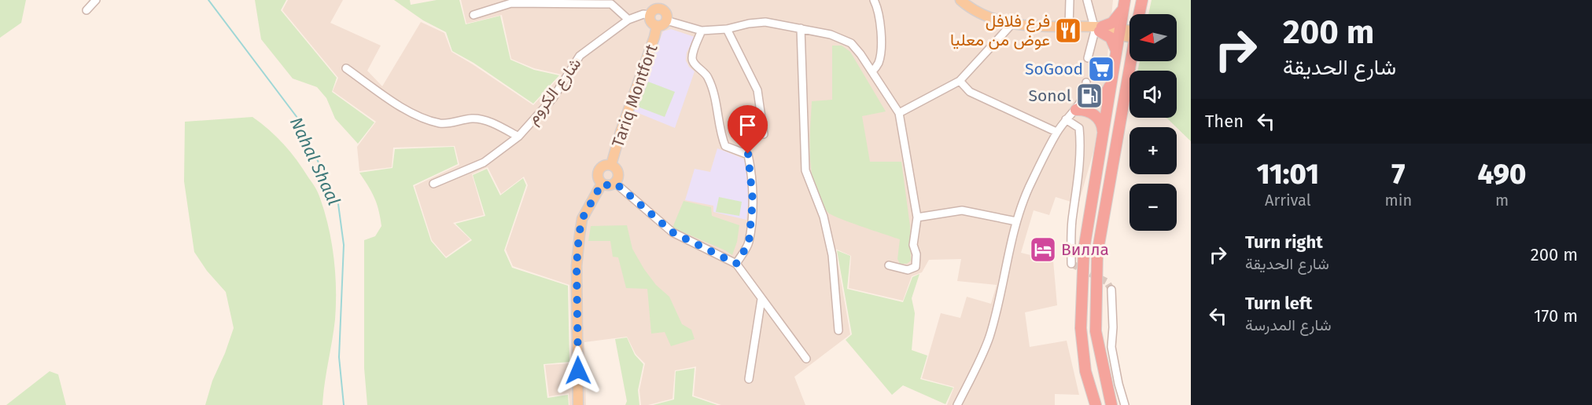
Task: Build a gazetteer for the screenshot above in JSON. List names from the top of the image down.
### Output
{
  "streets": {
    "main road": ["Tariq Montfort"],
    "street": ["شارع الكروم"]
  },
  "crossings": [
    ["شارع الكروم", "Tariq Montfort"]
  ],
  "water": ["Nahal Shaal"],
  "places": {
    "restaurant": ["فرع فلافل عوض من معليا"],
    "supermarket": ["SoGood"],
    "fuel station": ["Sonol"],
    "hotel": ["Вилла"]
  },
  "north": "left",
  "page": {
    "turn": ["200 m", "شارع الحديقة"],
    "map_buttons": ["+", "−"],
    "then": "Then",
    "eta": [
      "11:01",
      "Arrival",
      "7",
      "min",
      "490",
      "m"
    ],
    "list": [
      {
        "name": "Turn right",
        "note": "شارع الحديقة",
        "value": "200 m"
      },
      {
        "name": "Turn left",
        "note": "شارع المدرسة",
        "value": "170 m"
      }
    ]
  }
}
